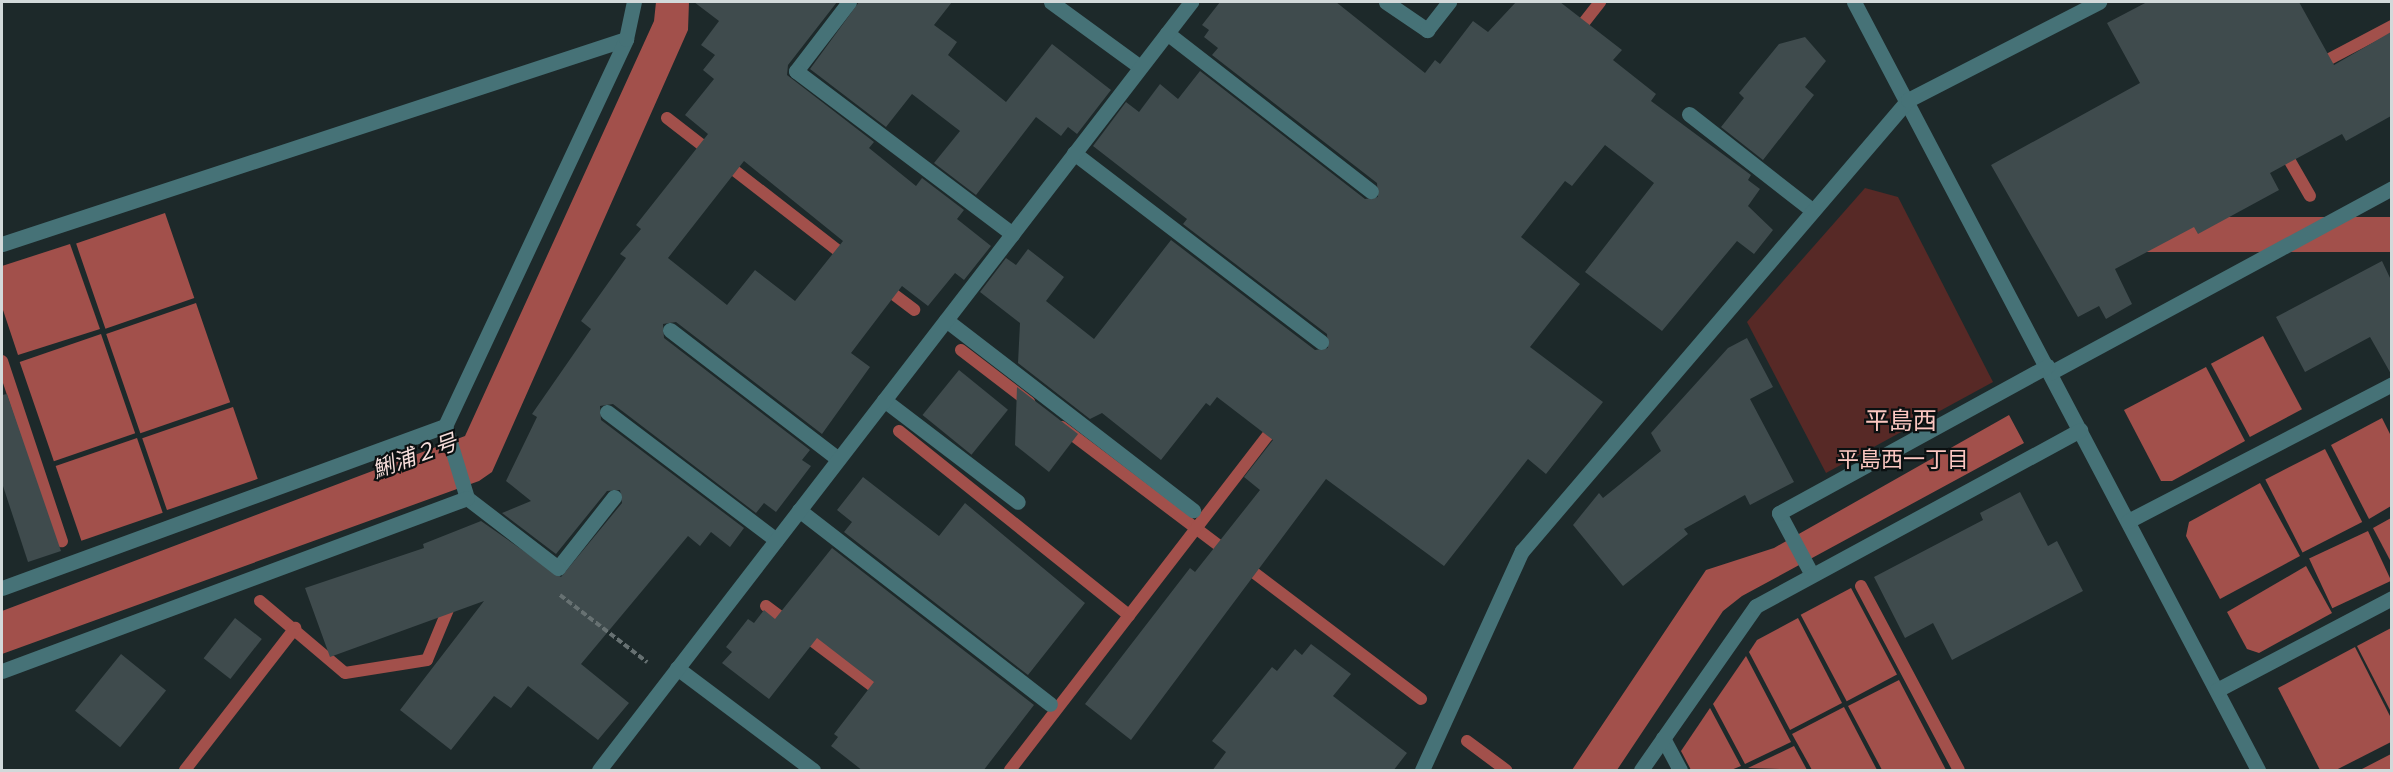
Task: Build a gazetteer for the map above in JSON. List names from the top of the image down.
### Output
{
  "districts": ["平島西", "平島西一丁目"],
  "water": ["鯏浦２号"]
}
